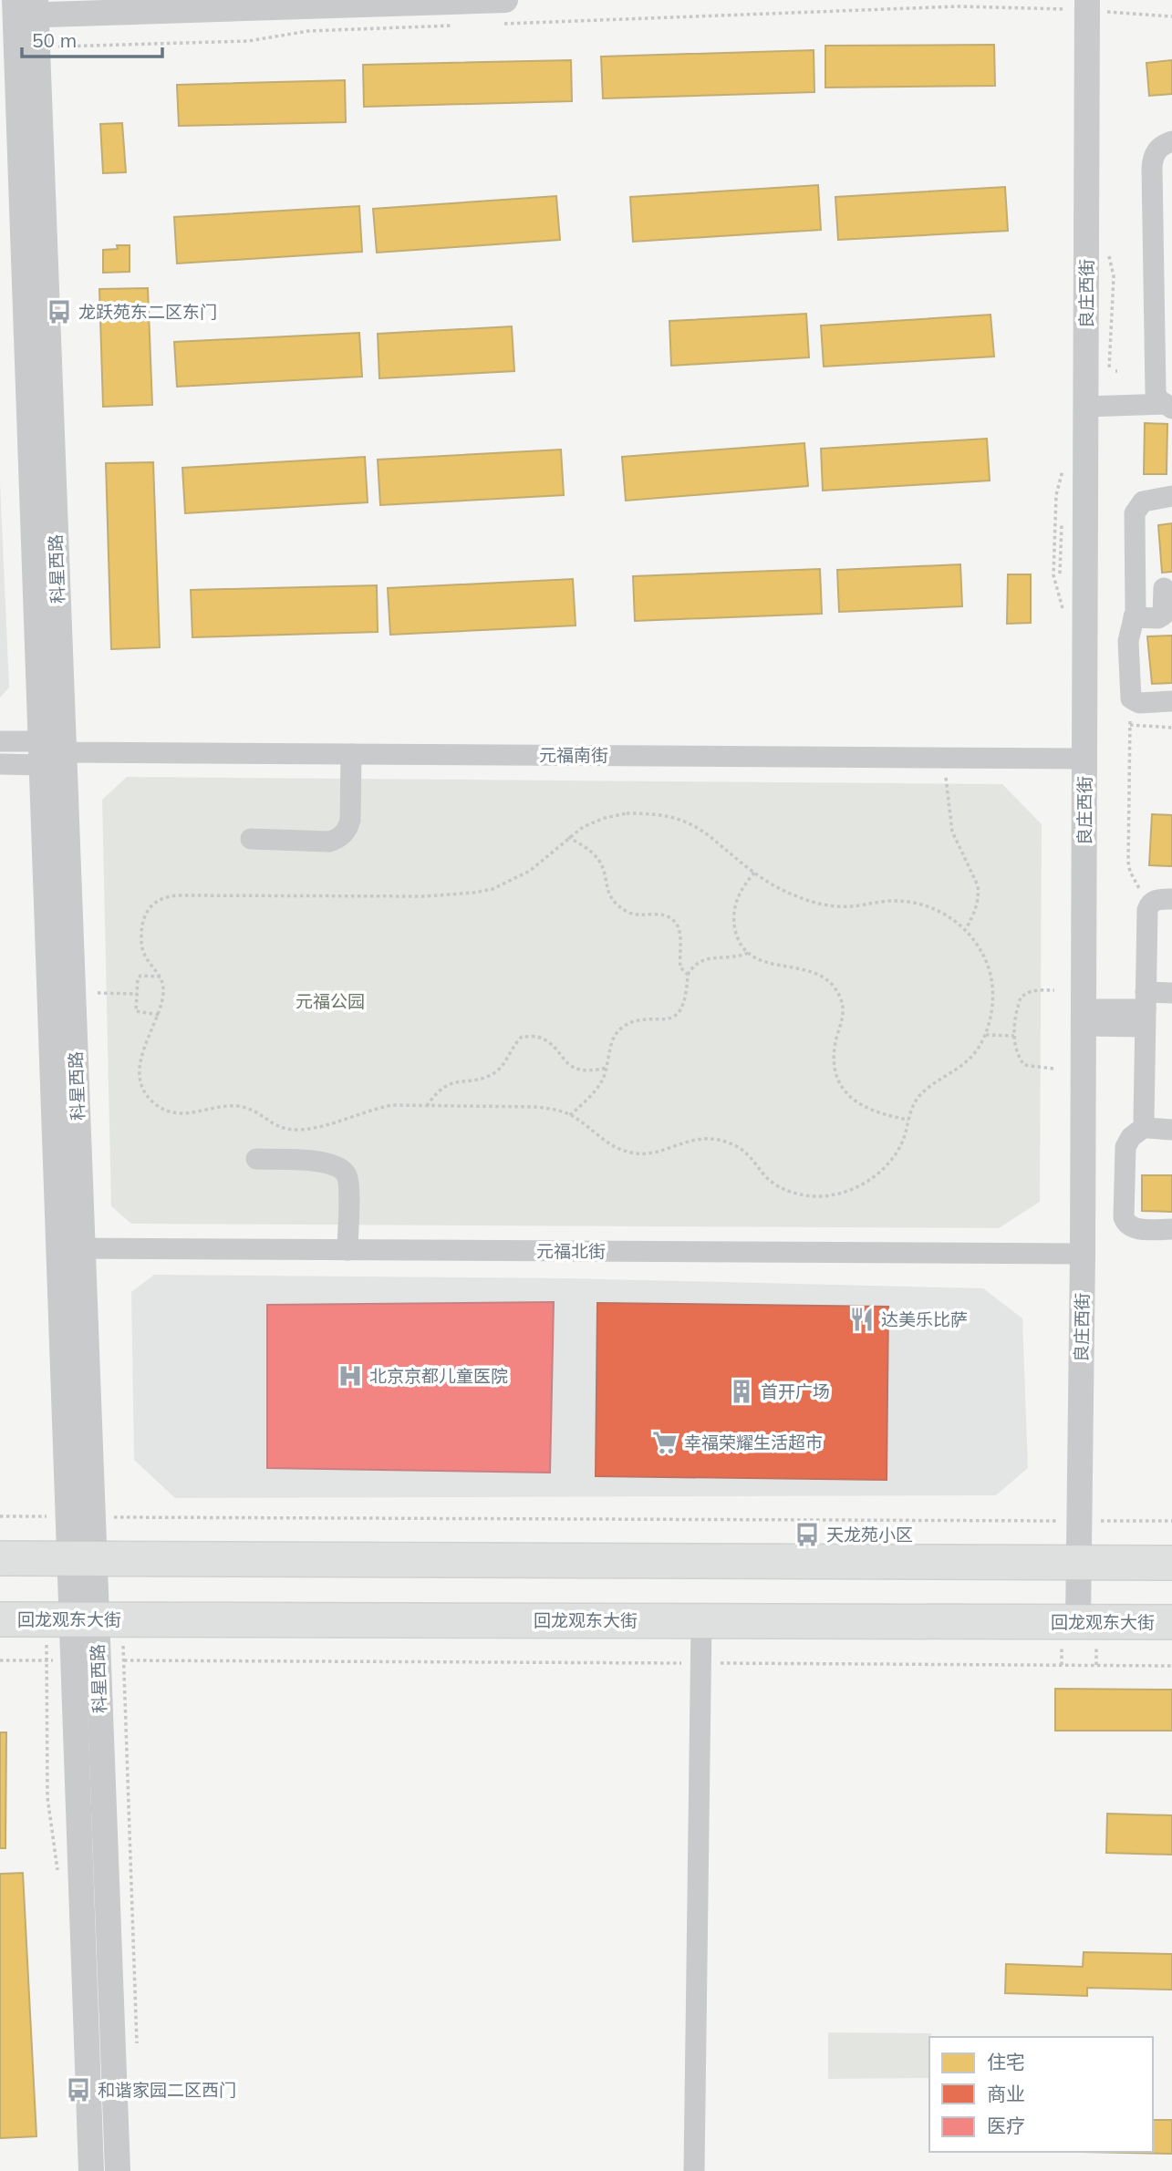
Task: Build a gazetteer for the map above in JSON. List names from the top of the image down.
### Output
{
  "streets": {
    "main road": ["回龙观东大街"],
    "street": [
      "良庄西街",
      "科星西路",
      "元福南街",
      "元福北街"
    ]
  },
  "crossings": [
    ["良庄西街", "元福南街"],
    ["良庄西街", "元福北街"],
    ["良庄西街", "回龙观东大街"],
    ["科星西路", "元福南街"],
    ["科星西路", "元福北街"],
    ["科星西路", "回龙观东大街"]
  ],
  "parks": ["元福公园"],
  "places": {
    "bus stop": ["龙跃苑东二区东门", "天龙苑小区", "和谐家园二区西门"],
    "restaurant": ["达美乐比萨"],
    "hospital": ["北京京都儿童医院"],
    "building": ["首开广场"],
    "supermarket": ["幸福荣耀生活超市"]
  },
  "legend": ["住宅", "商业", "医疗"],
  "scale_bar": "50 m"
}
